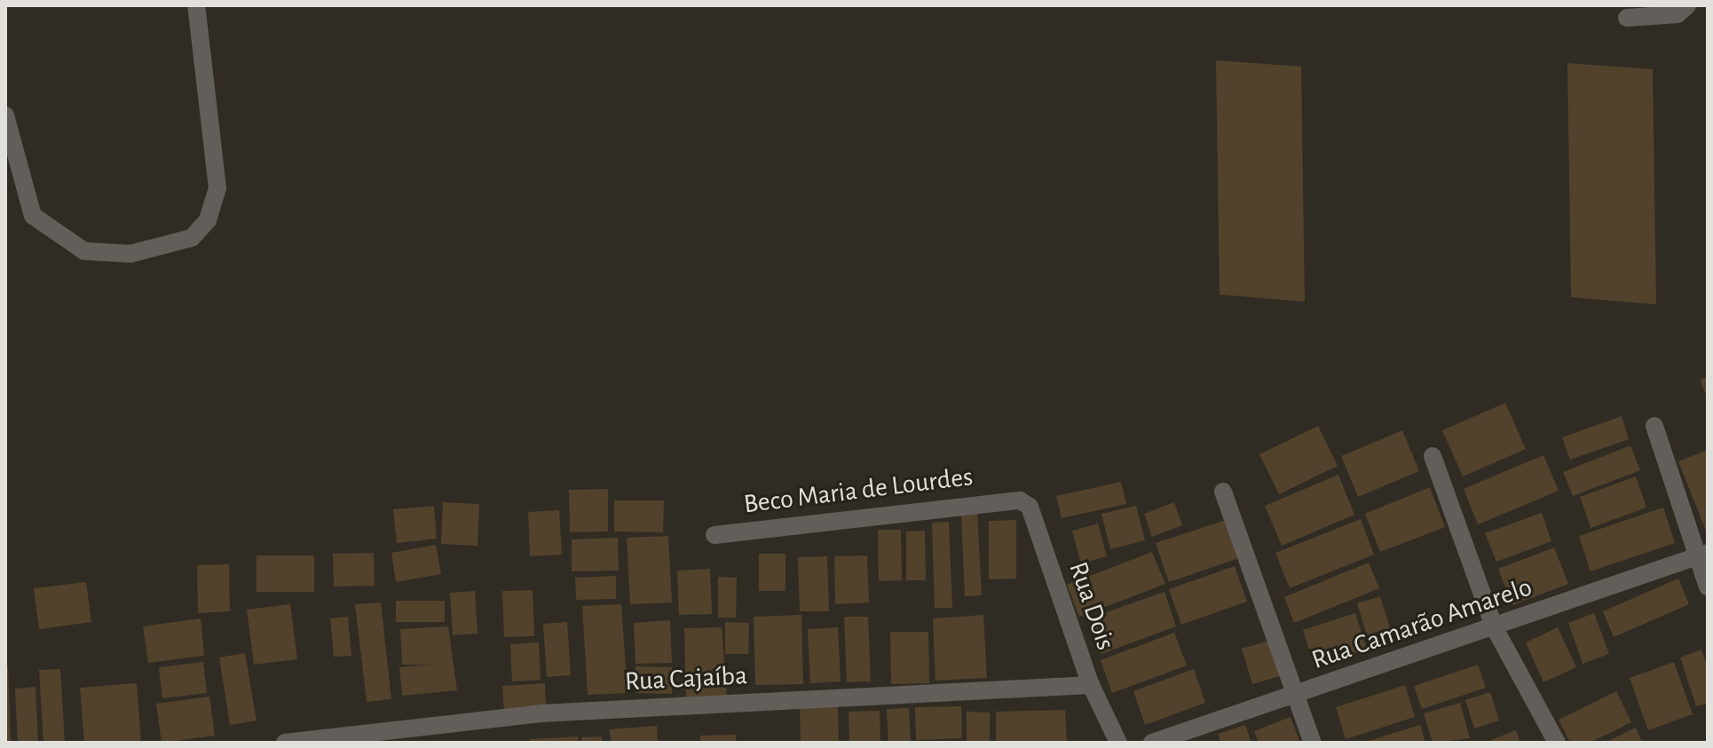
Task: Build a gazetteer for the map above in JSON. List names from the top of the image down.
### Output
{
  "streets": {
    "street": [
      "Beco Maria de Lourdes",
      "Rua Dois",
      "Rua Camarão Amarelo",
      "Rua Cajaíba"
    ]
  },
  "crossings": [
    ["Beco Maria de Lourdes", "Rua Dois"],
    ["Rua Dois", "Rua Cajaíba"]
  ]
}
